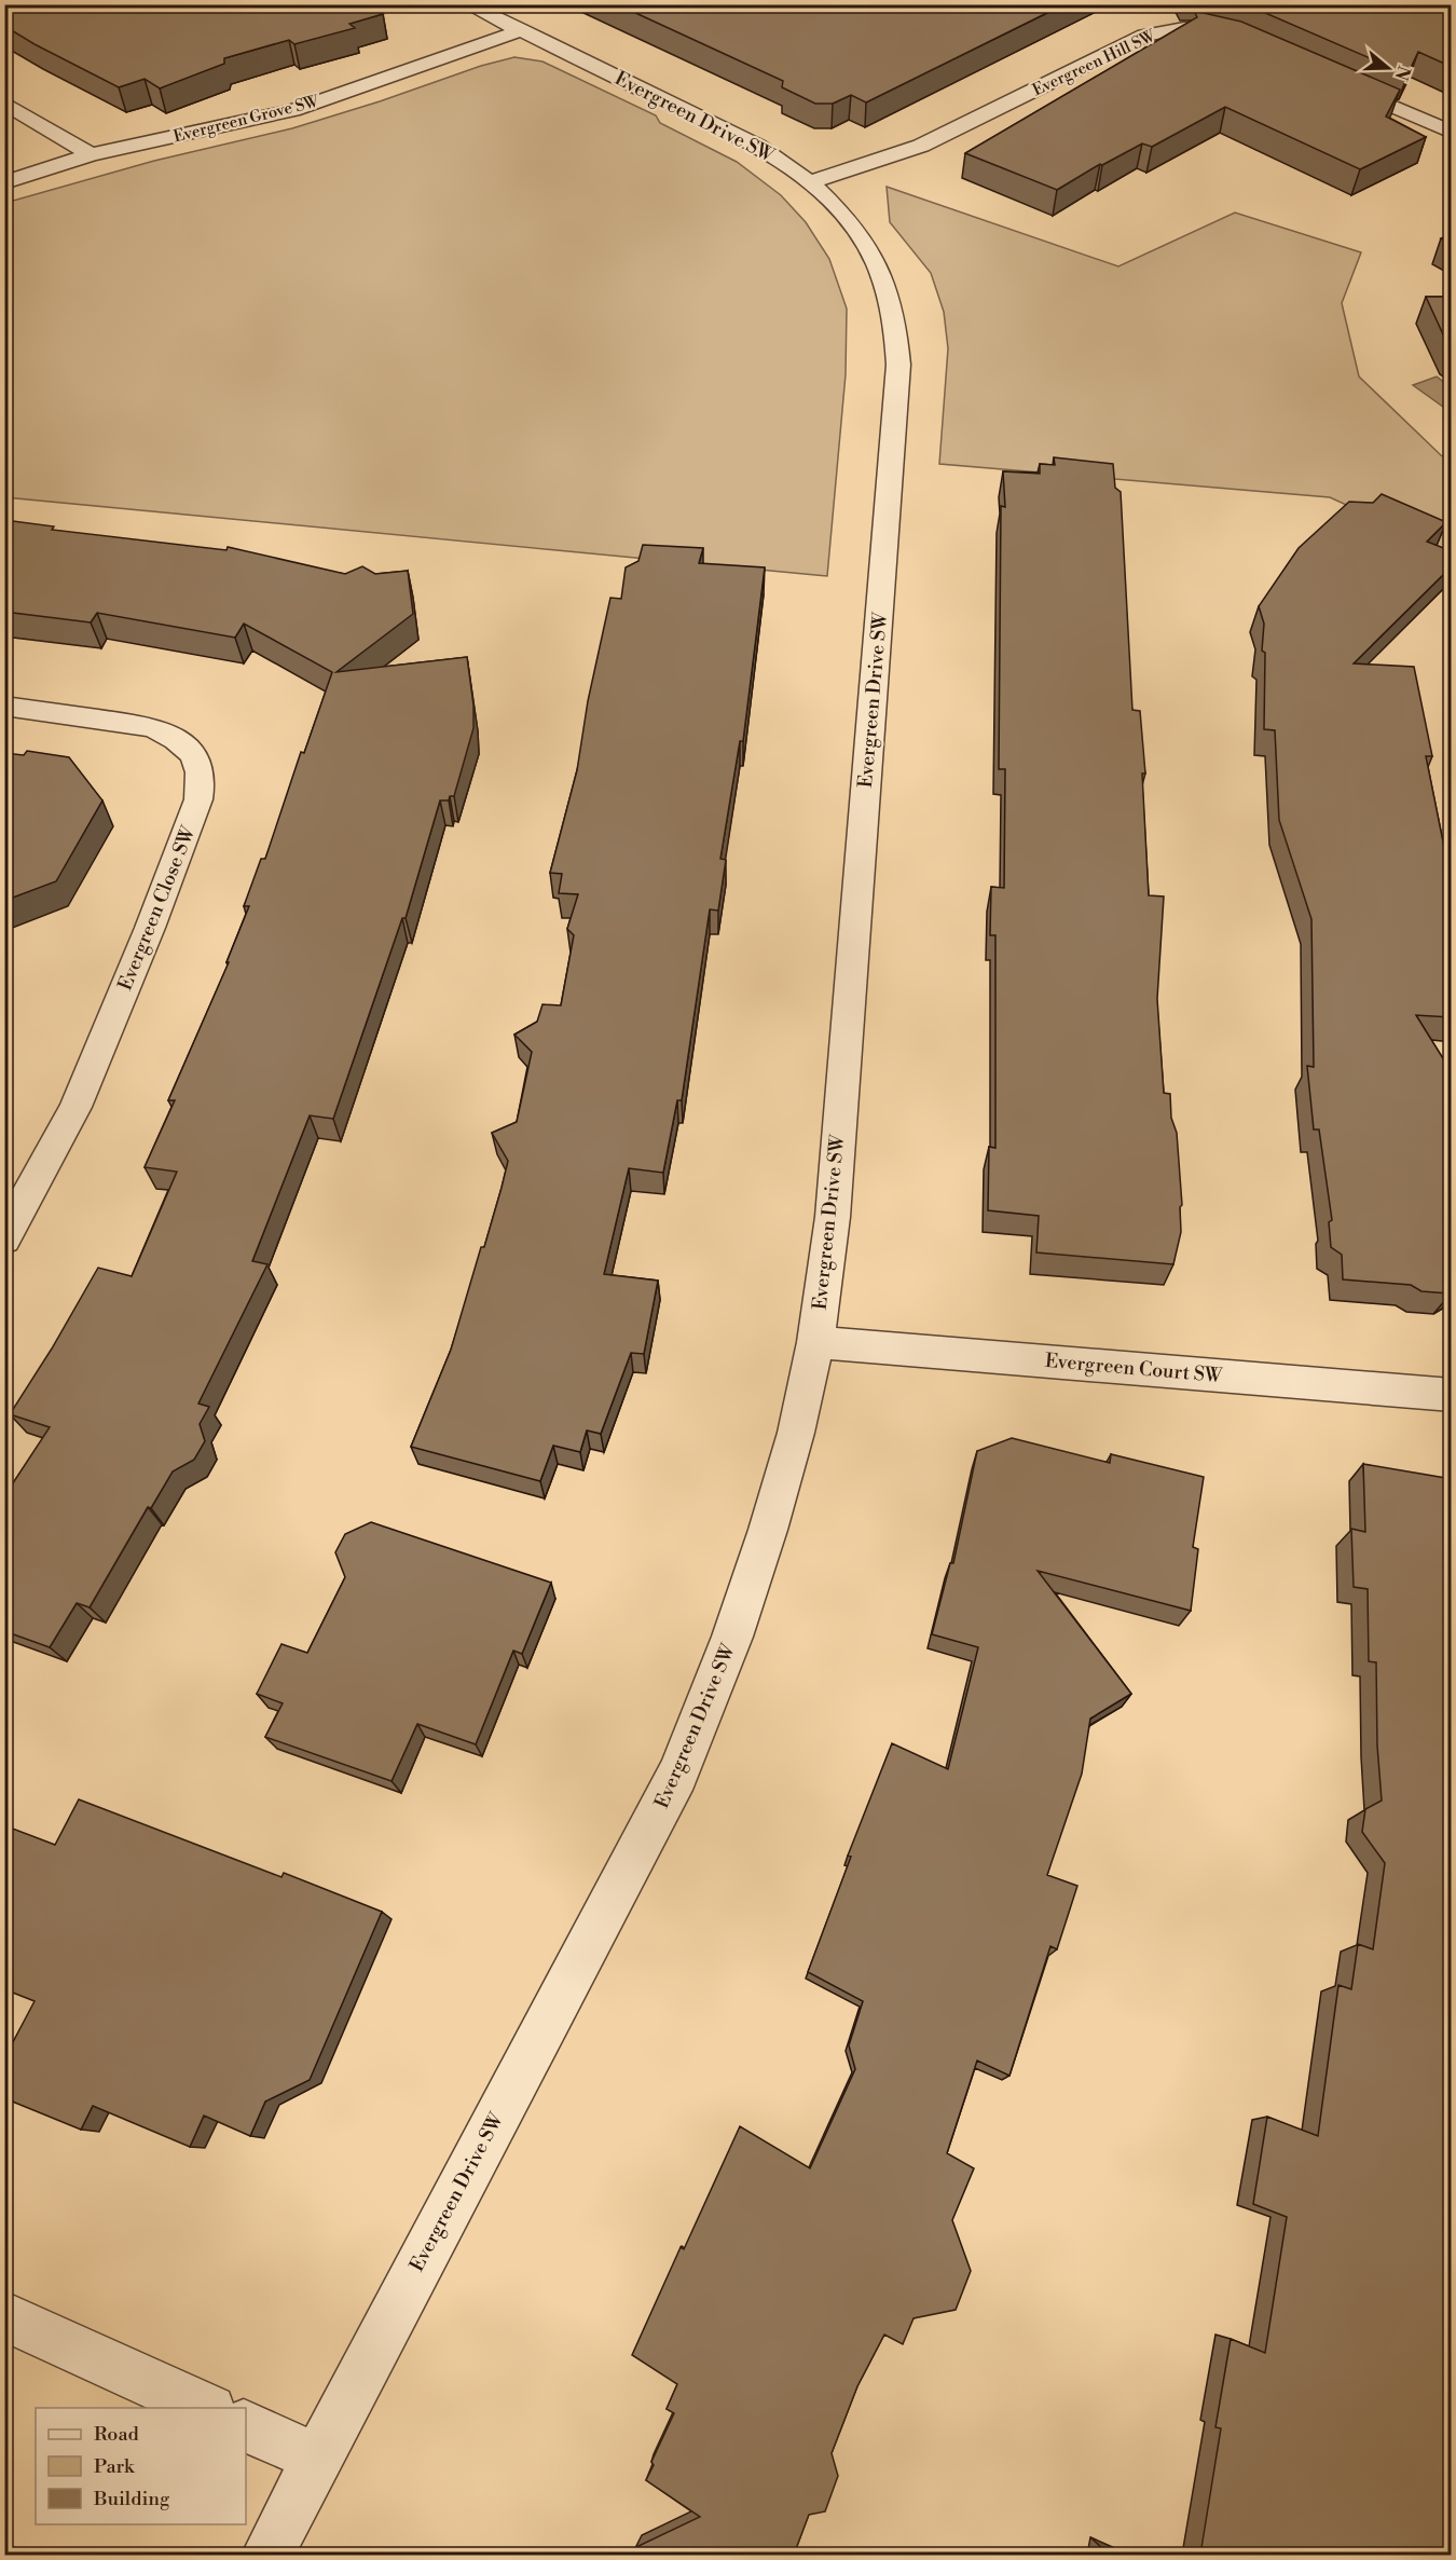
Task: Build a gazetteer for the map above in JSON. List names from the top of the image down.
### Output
{
  "streets": {
    "street": [
      "Evergreen Hill SW",
      "Evergreen Drive SW",
      "Evergreen Grove SW",
      "Evergreen Close SW",
      "Evergreen Court SW"
    ]
  },
  "crossings": [
    ["Evergreen Hill SW", "Evergreen Drive SW"],
    ["Evergreen Drive SW", "Evergreen Grove SW"],
    ["Evergreen Drive SW", "Evergreen Court SW"]
  ],
  "legend": ["Road", "Park", "Building"],
  "north": "right"
}
